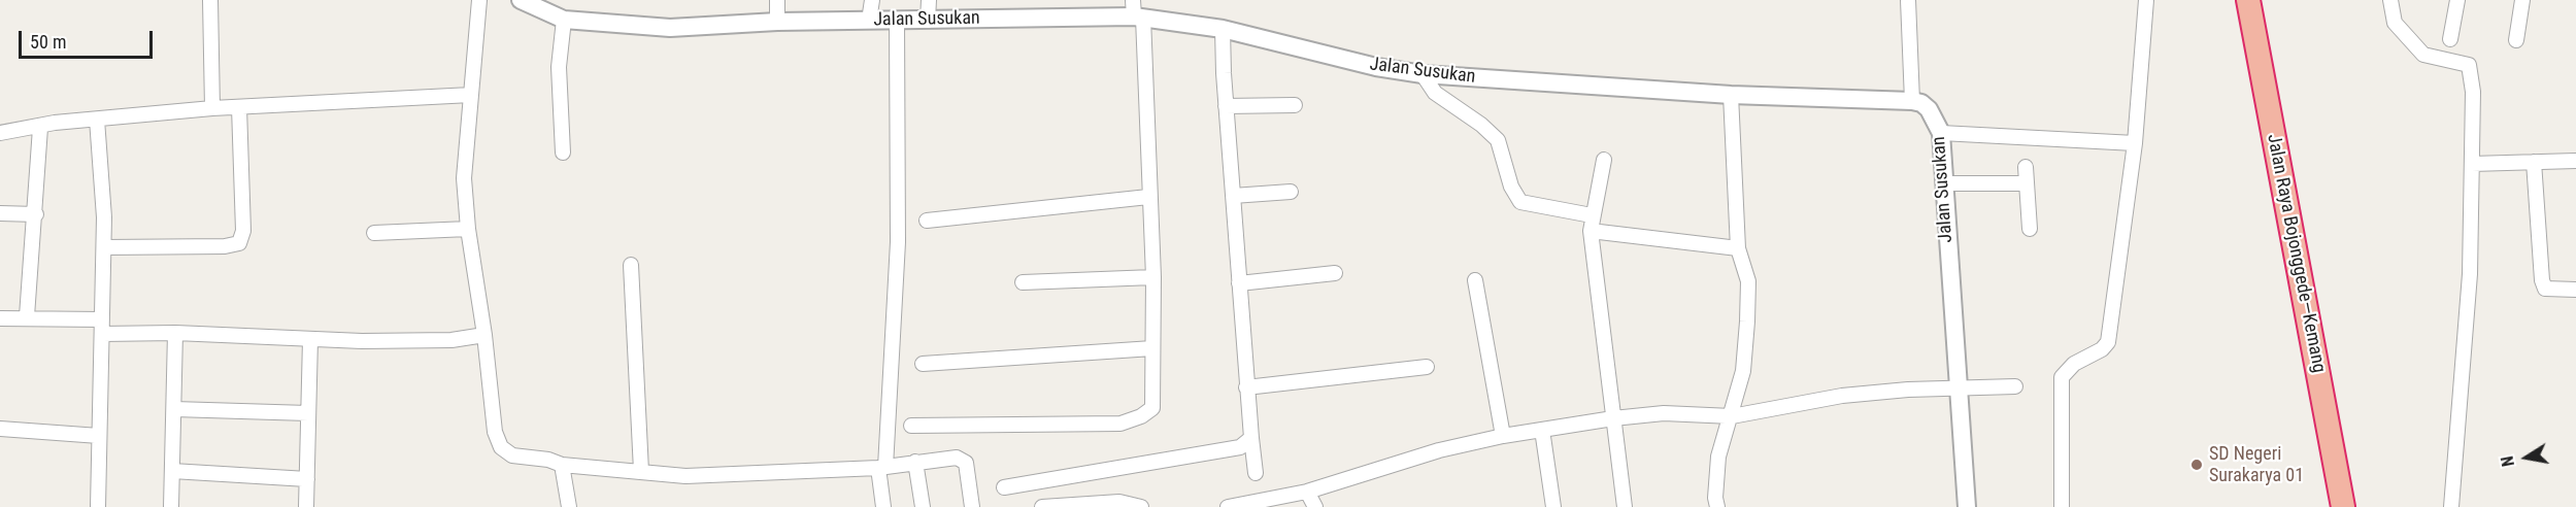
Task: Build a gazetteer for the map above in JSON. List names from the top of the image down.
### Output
{
  "streets": {
    "highway": ["Jalan Raya Bojonggede—Kemang"],
    "street": ["Jalan Susukan"]
  },
  "places": ["SD Negeri Surakarya 01"],
  "scale_bar": "50 m",
  "north": "left"
}
